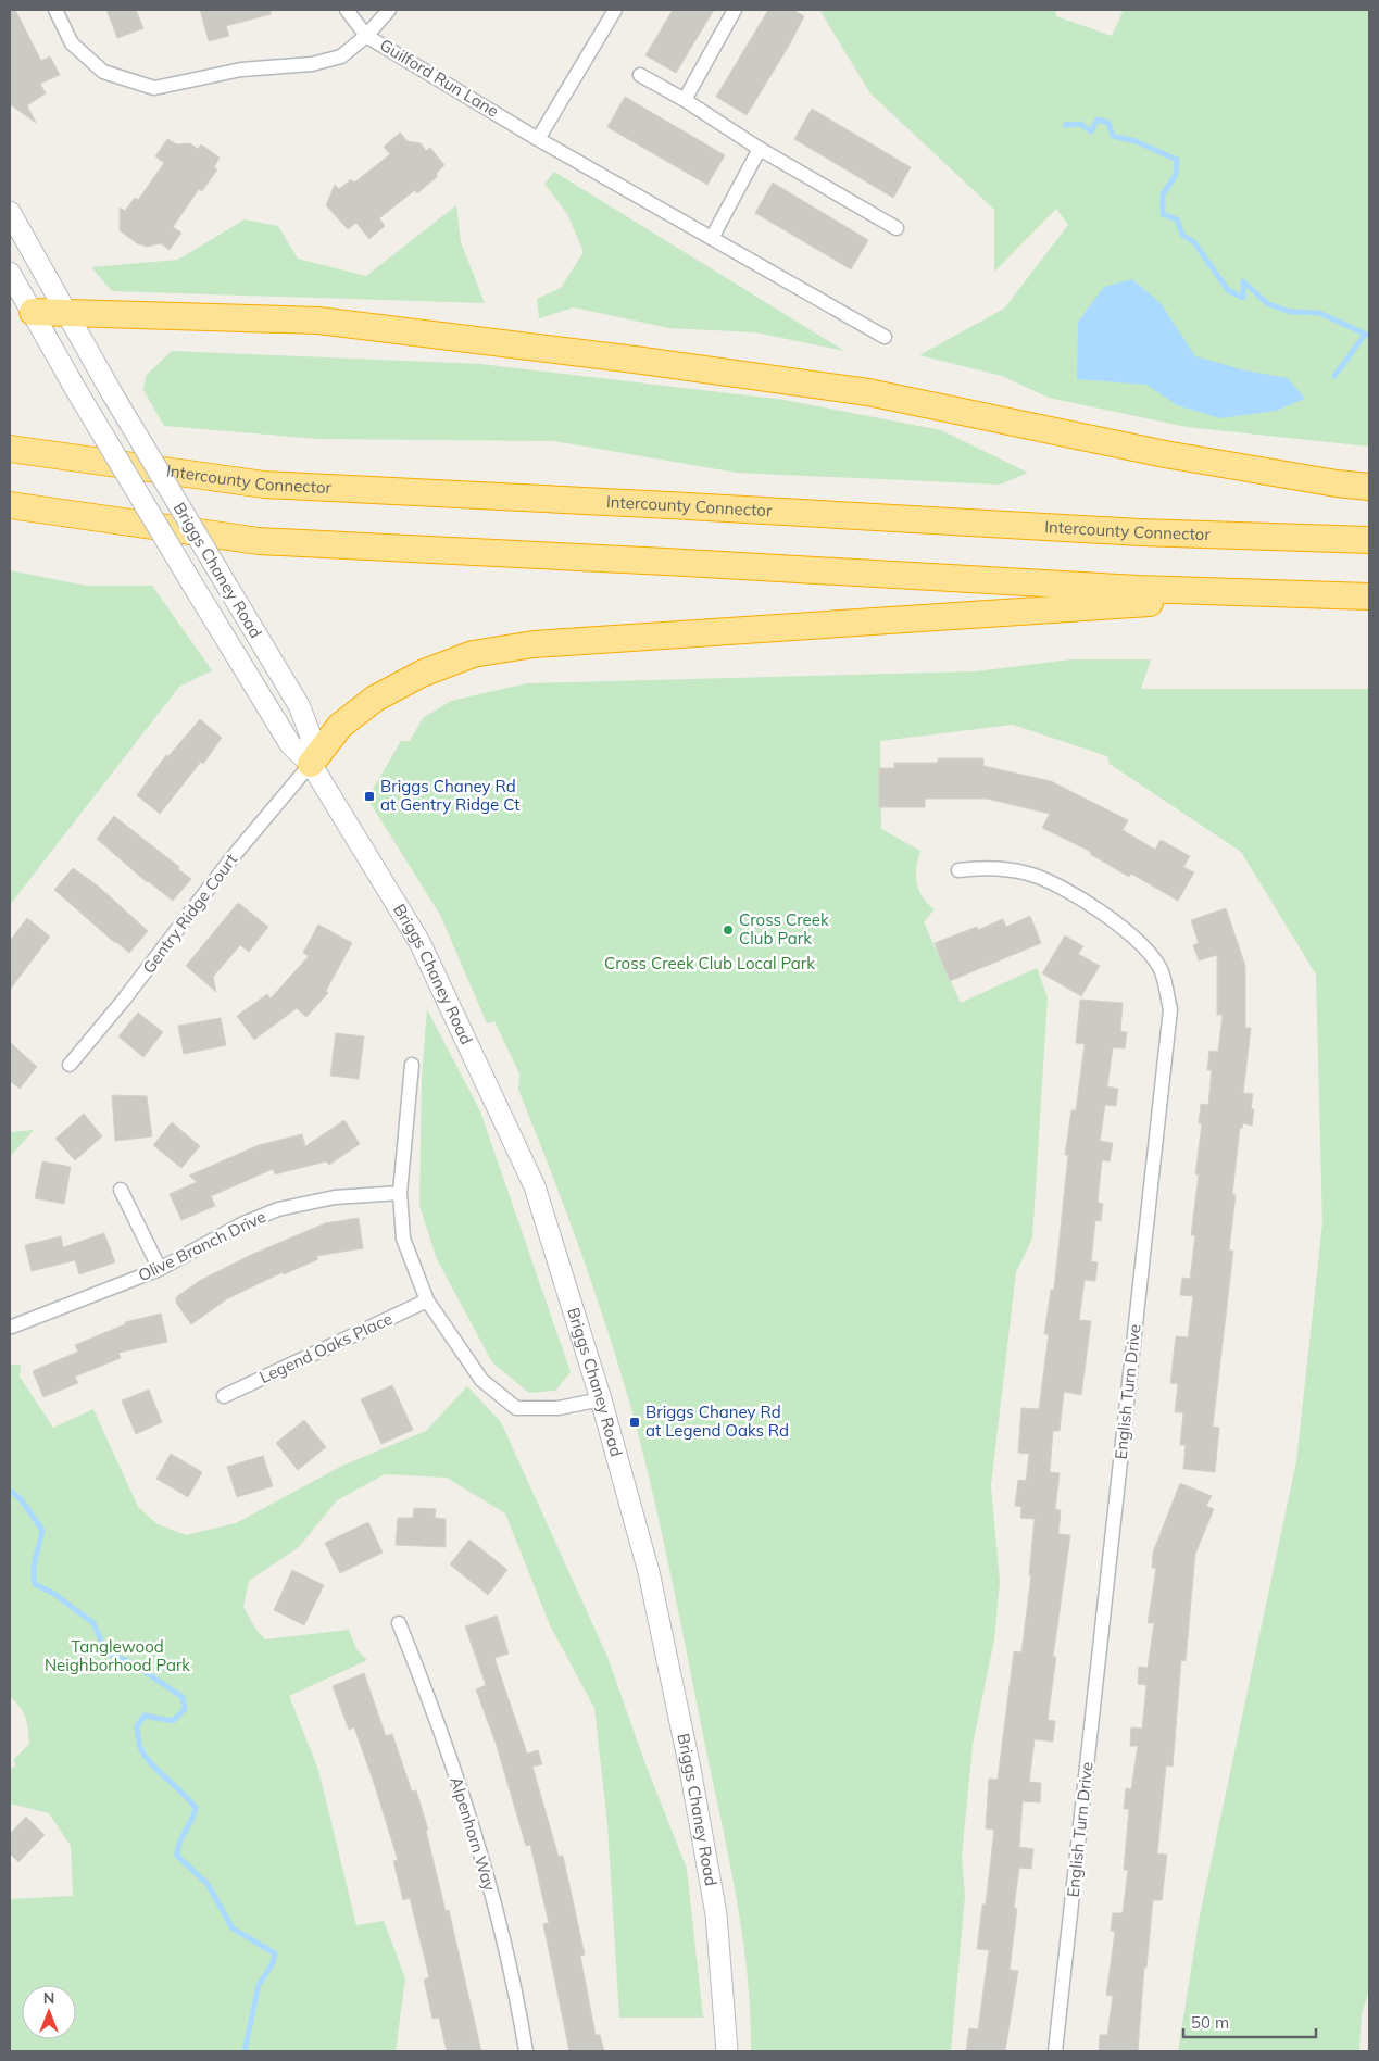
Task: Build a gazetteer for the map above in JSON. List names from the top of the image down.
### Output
{
  "streets": {
    "highway": ["Intercounty Connector"],
    "main road": ["Briggs Chaney Road"],
    "street": [
      "Guilford Run Lane",
      "Gentry Ridge Court",
      "Olive Branch Drive",
      "Legend Oaks Place",
      "English Turn Drive",
      "Alpenhorn Way"
    ]
  },
  "crossings": [
    ["Briggs Chaney Road", "Gentry Ridge Court"]
  ],
  "parks": ["Cross Creek Club Local Park", "Tanglewood Neighborhood Park"],
  "places": {
    "transit": ["Briggs Chaney Rd at Gentry Ridge Ct", "Briggs Chaney Rd at Legend Oaks Rd"],
    "other": ["Cross Creek Club Park"]
  },
  "scale_bar": "50 m",
  "north": "top"
}
